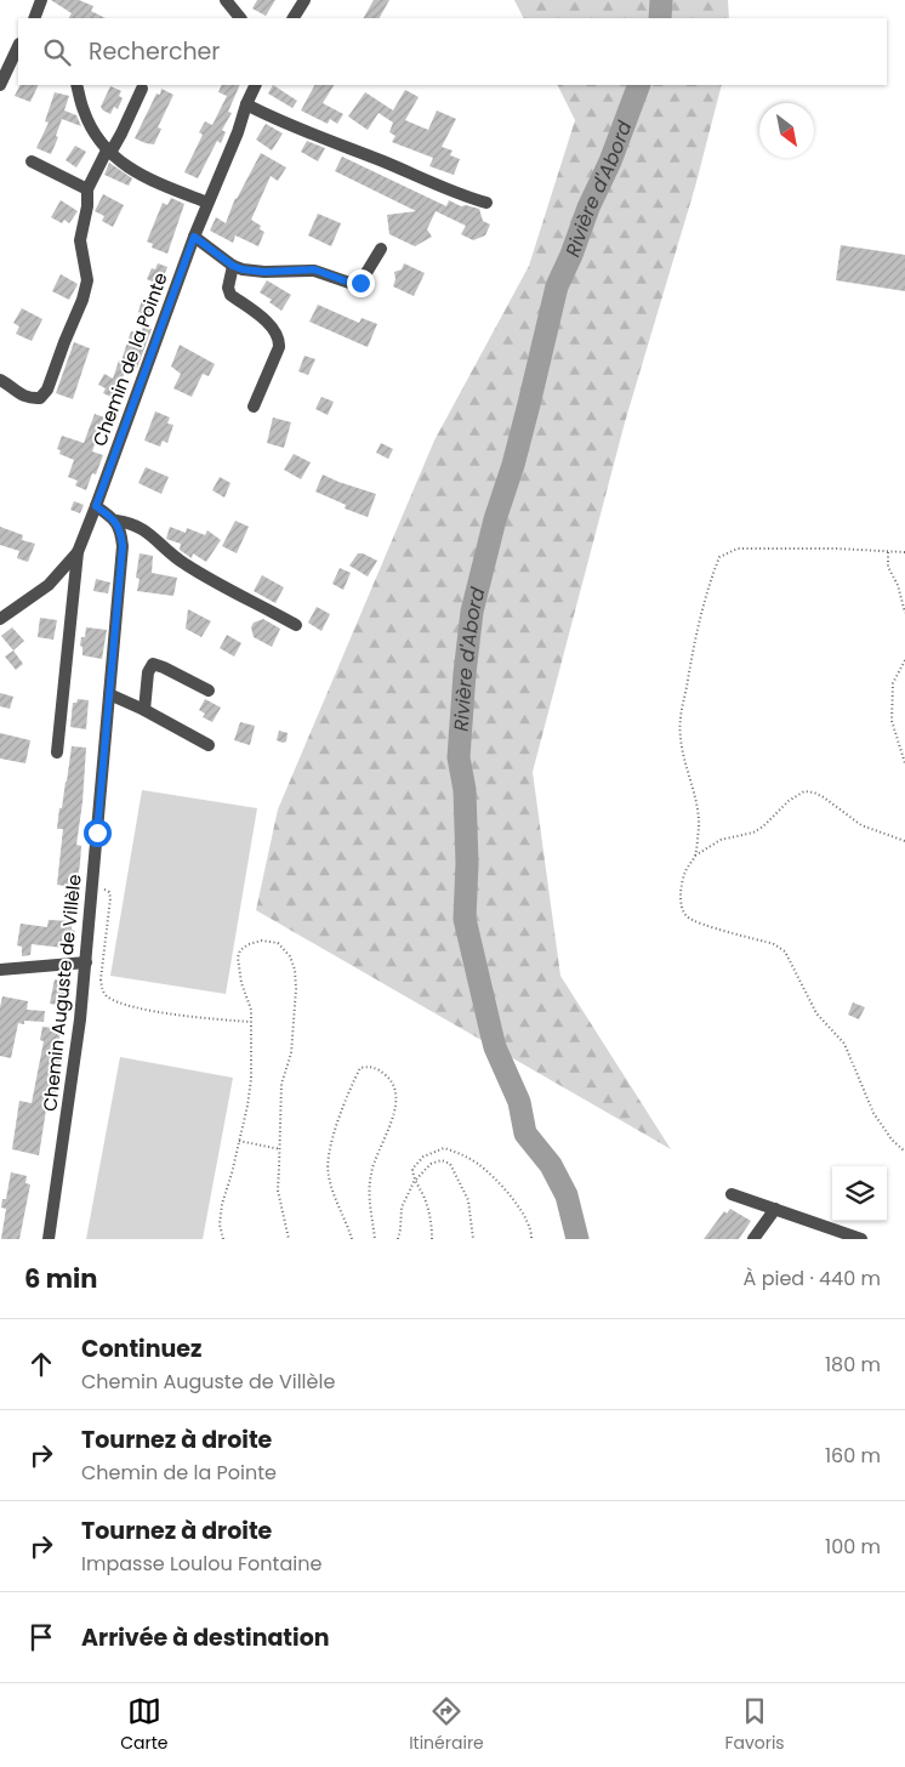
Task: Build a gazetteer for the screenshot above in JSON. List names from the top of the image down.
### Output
{
  "streets": {
    "street": ["Chemin de la Pointe", "Chemin Auguste de Villèle"]
  },
  "water": ["Rivière d'Abord"],
  "north": "bottom right",
  "page": {
    "search": "Rechercher",
    "heading": ["6 min", "À pied · 440 m"],
    "list": [
      ["Continuez", "Chemin Auguste de Villèle", "180 m"],
      ["Tournez à droite", "Chemin de la Pointe", "160 m"],
      ["Tournez à droite", "Impasse Loulou Fontaine", "100 m"],
      "Arrivée à destination"
    ],
    "nav": ["Carte", "Itinéraire", "Favoris"]
  }
}
